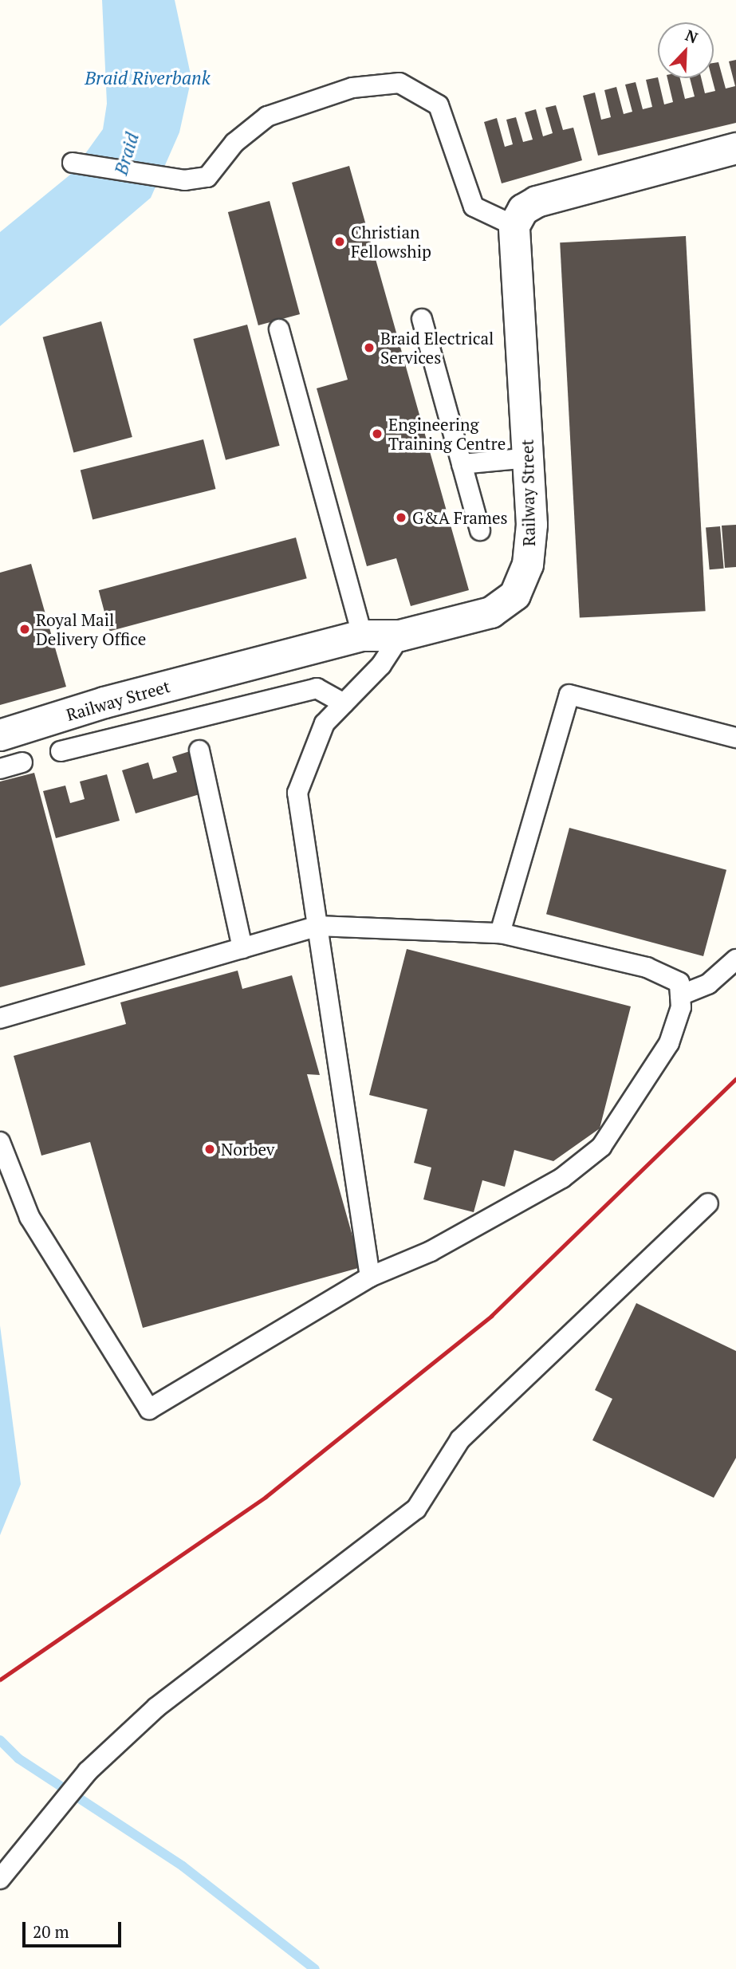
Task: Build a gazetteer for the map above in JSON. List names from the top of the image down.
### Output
{
  "streets": {
    "street": ["Railway Street"]
  },
  "water": ["Braid Riverbank", "Braid"],
  "places": [
    "Christian Fellowship",
    "Braid Electrical Services",
    "Engineering Training Centre",
    "G&A Frames",
    "Royal Mail Delivery Office",
    "Norbev"
  ],
  "scale_bar": "20 m",
  "north": "top right"
}
